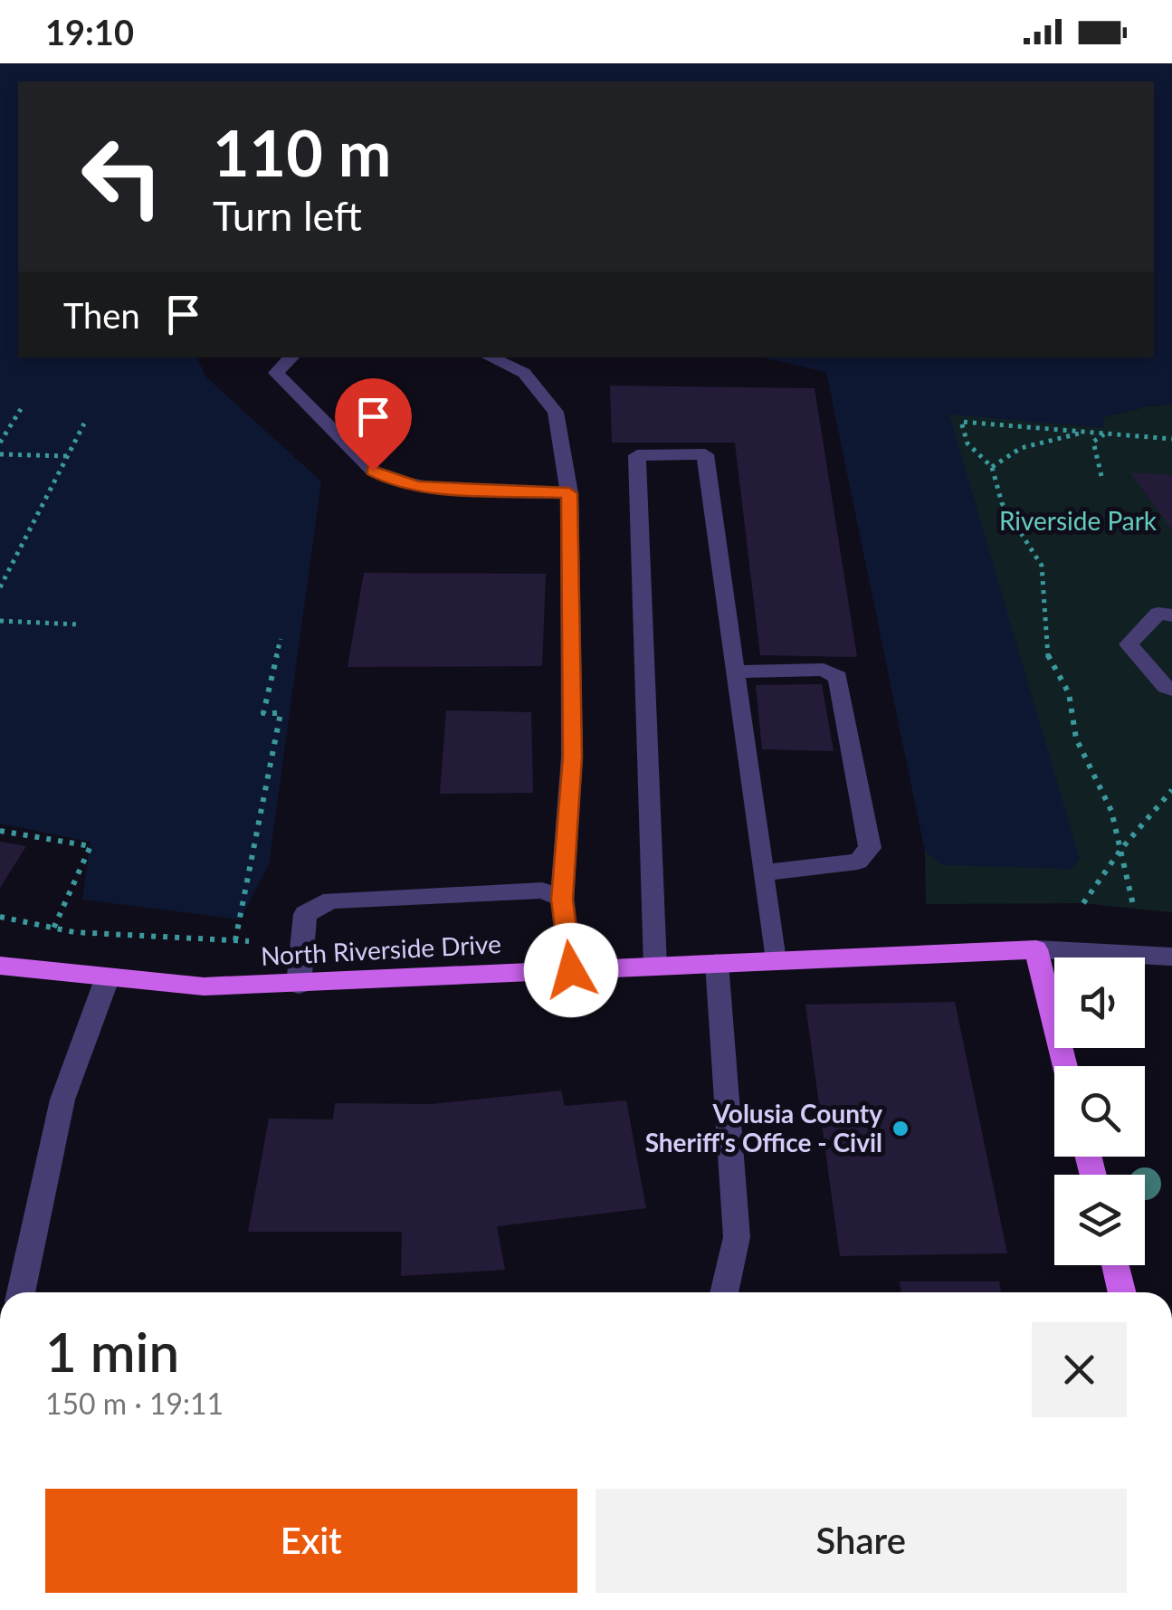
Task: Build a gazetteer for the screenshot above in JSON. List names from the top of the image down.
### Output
{
  "streets": {
    "main road": ["North Riverside Drive"]
  },
  "parks": ["Riverside Park"],
  "places": ["Volusia County Sheriff's Office - Civil"],
  "page": {
    "status": "19:10",
    "turn": ["110 m", "Turn left"],
    "then": "Then",
    "heading": ["1 min", "150 m · 19:11"],
    "buttons": ["Exit", "Share"]
  }
}
